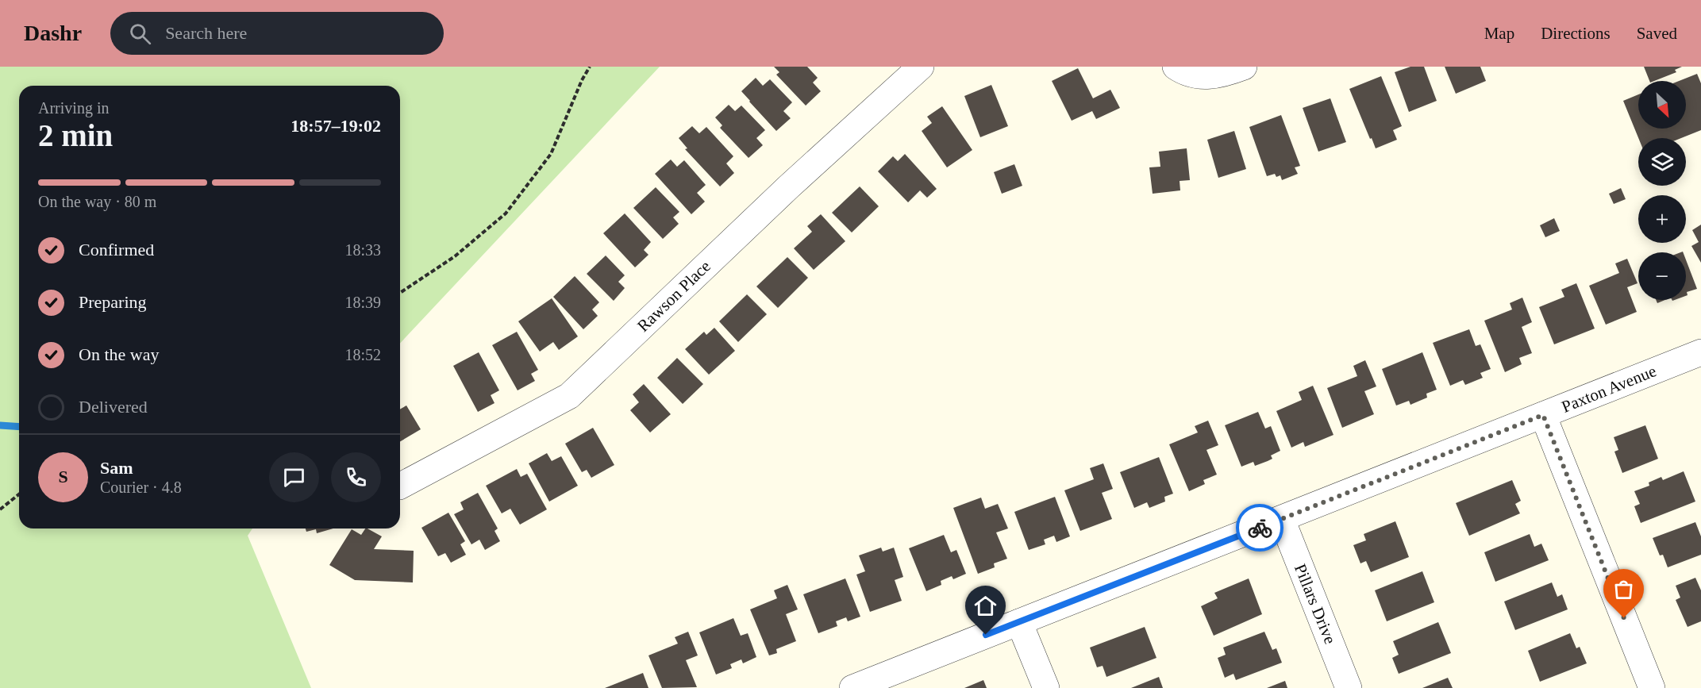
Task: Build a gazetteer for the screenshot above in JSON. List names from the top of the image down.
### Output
{
  "streets": {
    "street": ["Rawson Place", "Paxton Avenue", "Pillars Drive"]
  },
  "crossings": [
    ["Paxton Avenue", "Pillars Drive"]
  ],
  "north": "bottom right",
  "page": {
    "header": "Dashr",
    "search": "Search here",
    "nav": ["Map", "Directions", "Saved"],
    "map_buttons": ["+", "−"],
    "heading": ["2 min", "Arriving in", "18:57–19:02"],
    "panel": ["Sam", "Courier · 4.8"],
    "bar": "On the way · 80 m",
    "list": [
      ["Confirmed", "18:33"],
      ["Preparing", "18:39"],
      ["On the way", "18:52"],
      "Delivered"
    ],
    "round": "S"
  }
}
